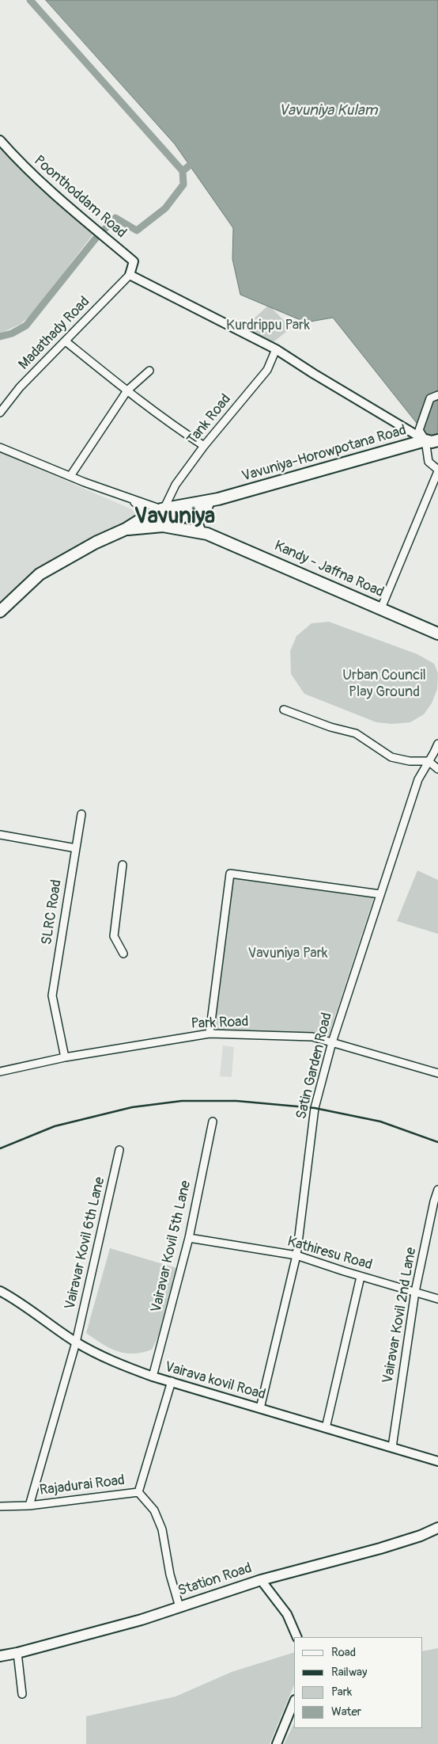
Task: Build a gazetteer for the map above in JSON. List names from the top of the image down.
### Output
{
  "streets": {
    "highway": ["Vavuniya-Horowpotana Road", "Kandy - Jaffna Road"],
    "main road": ["Station Road"],
    "street": [
      "Poonthoddam Road",
      "Madathady Road",
      "Tank Road",
      "SLRC Road",
      "Park Road",
      "Satin Garden Road",
      "Vairavar Kovil 6th Lane",
      "Vairavar Kovil 5th Lane",
      "Kathiresu Road",
      "Vairavar Kovil 2nd Lane",
      "Vairava kovil Road",
      "Rajadurai Road"
    ]
  },
  "crossings": [
    ["Poonthoddam Road", "Madathady Road"],
    ["Tank Road", "Vavuniya-Horowpotana Road"],
    ["Tank Road", "Kandy - Jaffna Road"],
    ["Vavuniya-Horowpotana Road", "Kandy - Jaffna Road"],
    ["SLRC Road", "Park Road"],
    ["Park Road", "Satin Garden Road"],
    ["Satin Garden Road", "Kathiresu Road"],
    ["Satin Garden Road", "Vairava kovil Road"],
    ["Vairavar Kovil 6th Lane", "Vairava kovil Road"],
    ["Vairavar Kovil 6th Lane", "Rajadurai Road"],
    ["Vairavar Kovil 5th Lane", "Kathiresu Road"],
    ["Vairavar Kovil 5th Lane", "Vairava kovil Road"],
    ["Kathiresu Road", "Vairavar Kovil 2nd Lane"],
    ["Vairavar Kovil 2nd Lane", "Vairava kovil Road"],
    ["Rajadurai Road", "Station Road"]
  ],
  "districts": ["Vavuniya"],
  "water": ["Vavuniya Kulam"],
  "parks": ["Kurdrippu Park", "Urban Council Play Ground", "Vavuniya Park"],
  "legend": [
    "Road",
    "Railway",
    "Park",
    "Water"
  ]
}
